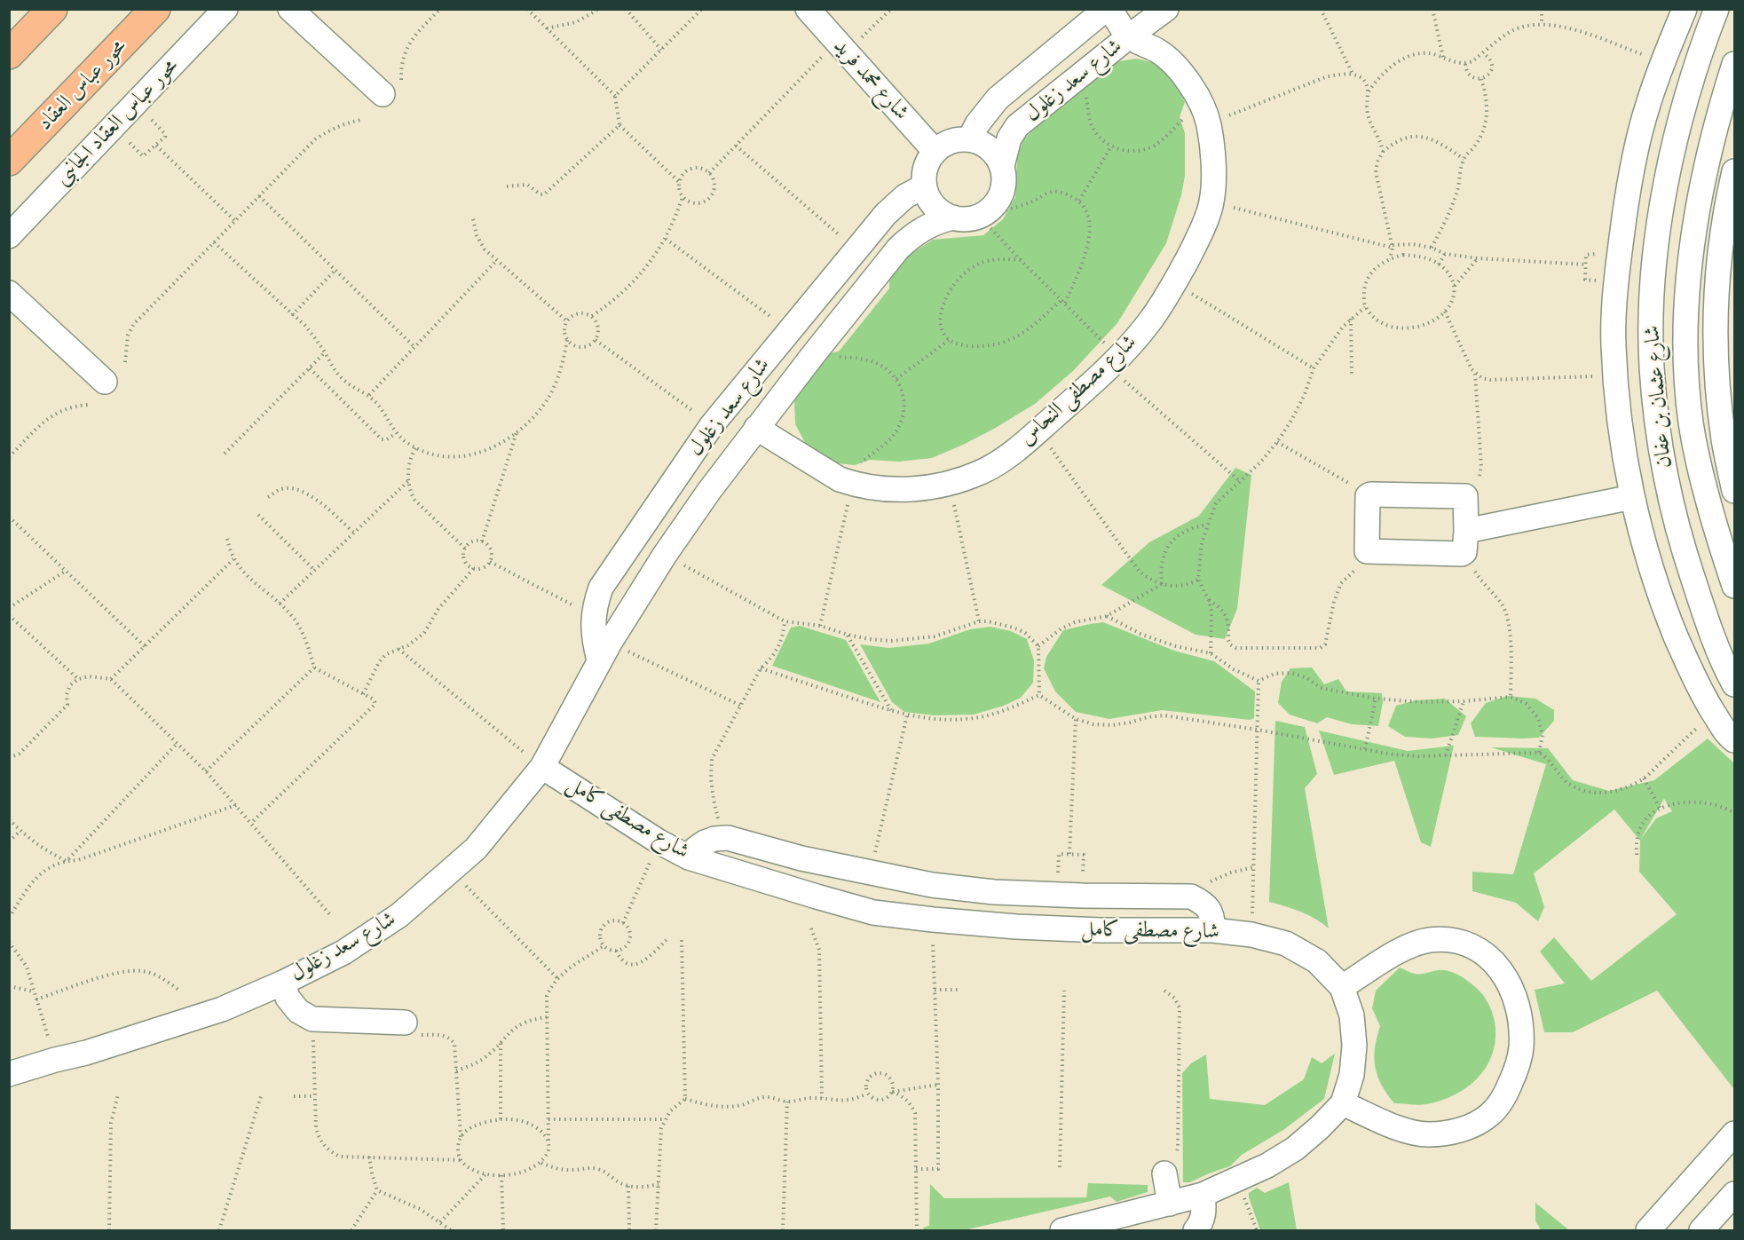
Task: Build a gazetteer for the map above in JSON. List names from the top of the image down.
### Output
{
  "streets": {
    "main road": ["محور عباس العقاد"],
    "street": [
      "شارع محمد فريد",
      "شارع سعد زغلول",
      "محور عباس العقاد الجانبى",
      "شارع مصطفى النحاس",
      "شارع عثمان بن عفان",
      "شارع مصطفى كامل"
    ]
  },
  "crossings": [
    ["شارع محمد فريد", "شارع سعد زغلول"],
    ["شارع سعد زغلول", "شارع مصطفى النحاس"],
    ["شارع سعد زغلول", "شارع مصطفى كامل"]
  ]
}
